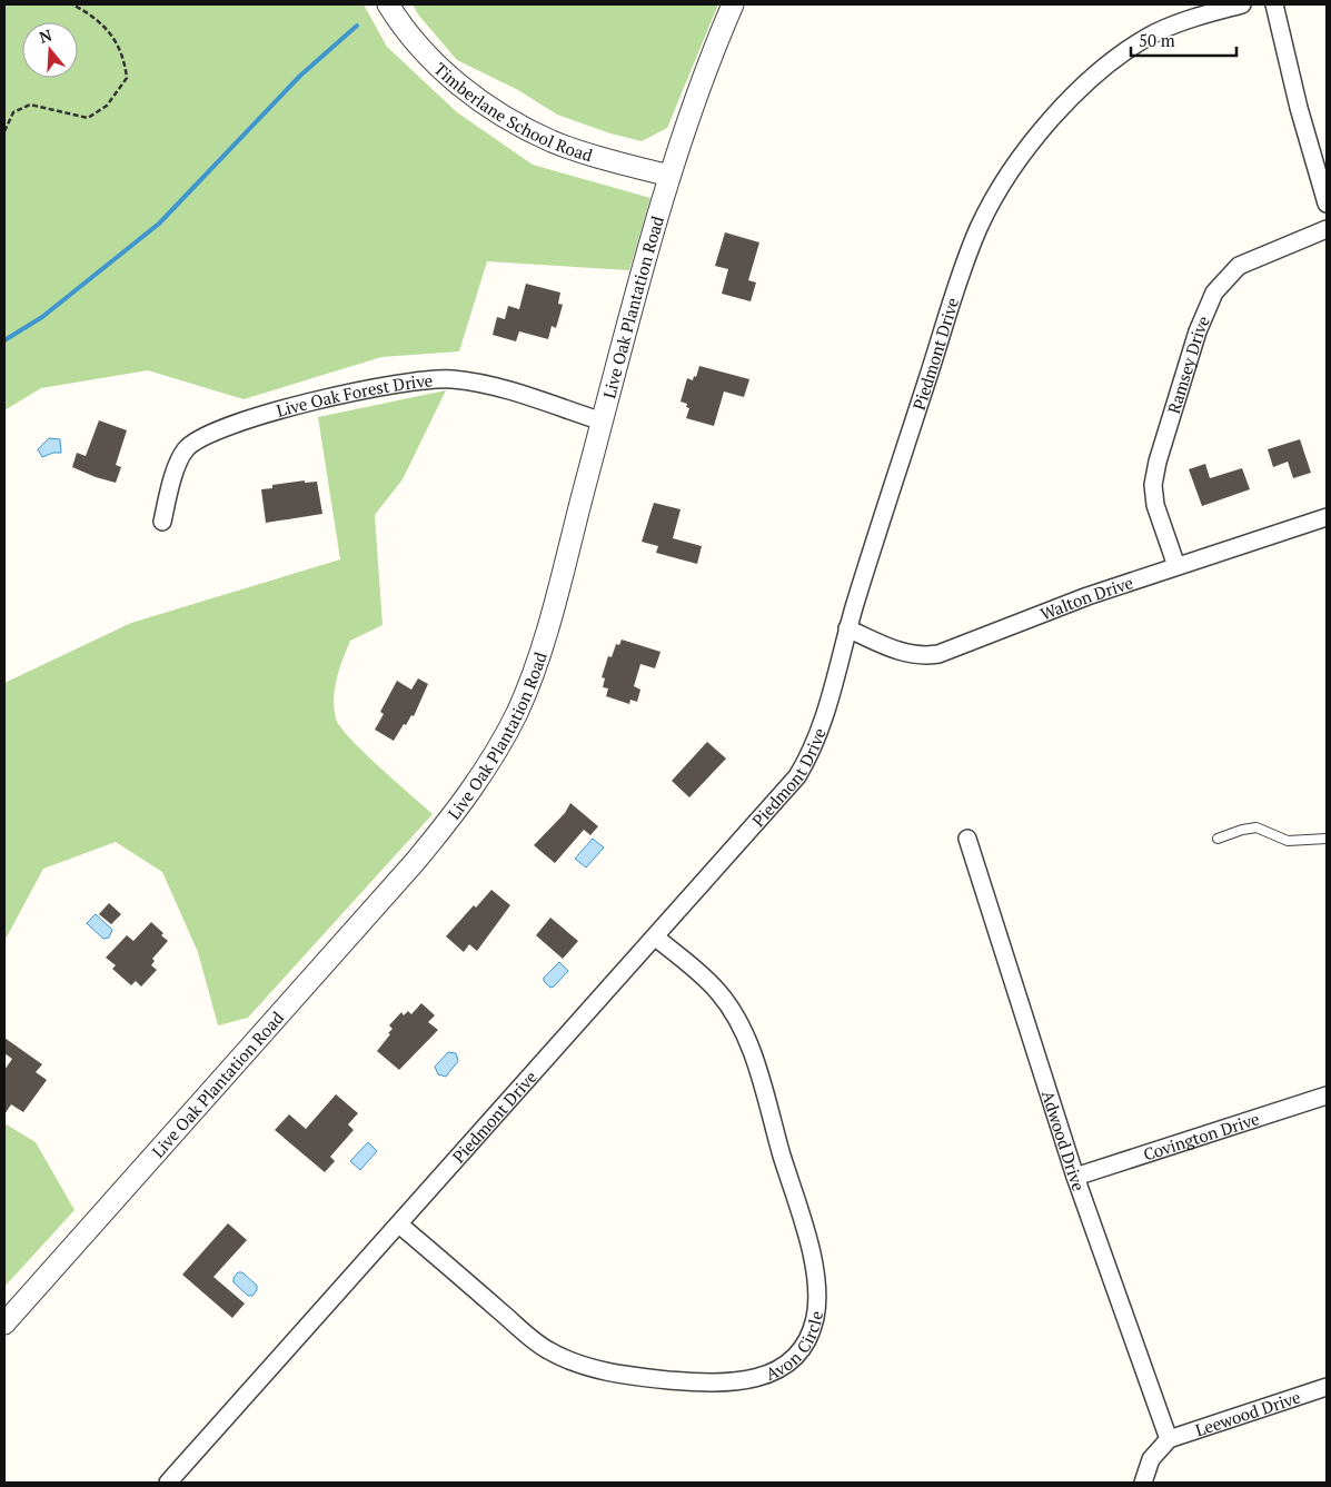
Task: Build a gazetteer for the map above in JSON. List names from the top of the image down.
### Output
{
  "streets": {
    "street": [
      "Timberlane School Road",
      "Live Oak Plantation Road",
      "Piedmont Drive",
      "Ramsey Drive",
      "Live Oak Forest Drive",
      "Walton Drive",
      "Covington Drive",
      "Adwood Drive",
      "Avon Circle",
      "Leewood Drive"
    ]
  },
  "crossings": [
    ["Timberlane School Road", "Live Oak Plantation Road"],
    ["Live Oak Plantation Road", "Live Oak Forest Drive"],
    ["Piedmont Drive", "Walton Drive"],
    ["Piedmont Drive", "Avon Circle"],
    ["Ramsey Drive", "Walton Drive"],
    ["Covington Drive", "Adwood Drive"],
    ["Adwood Drive", "Leewood Drive"]
  ],
  "scale_bar": "50 m",
  "north": "top"
}
